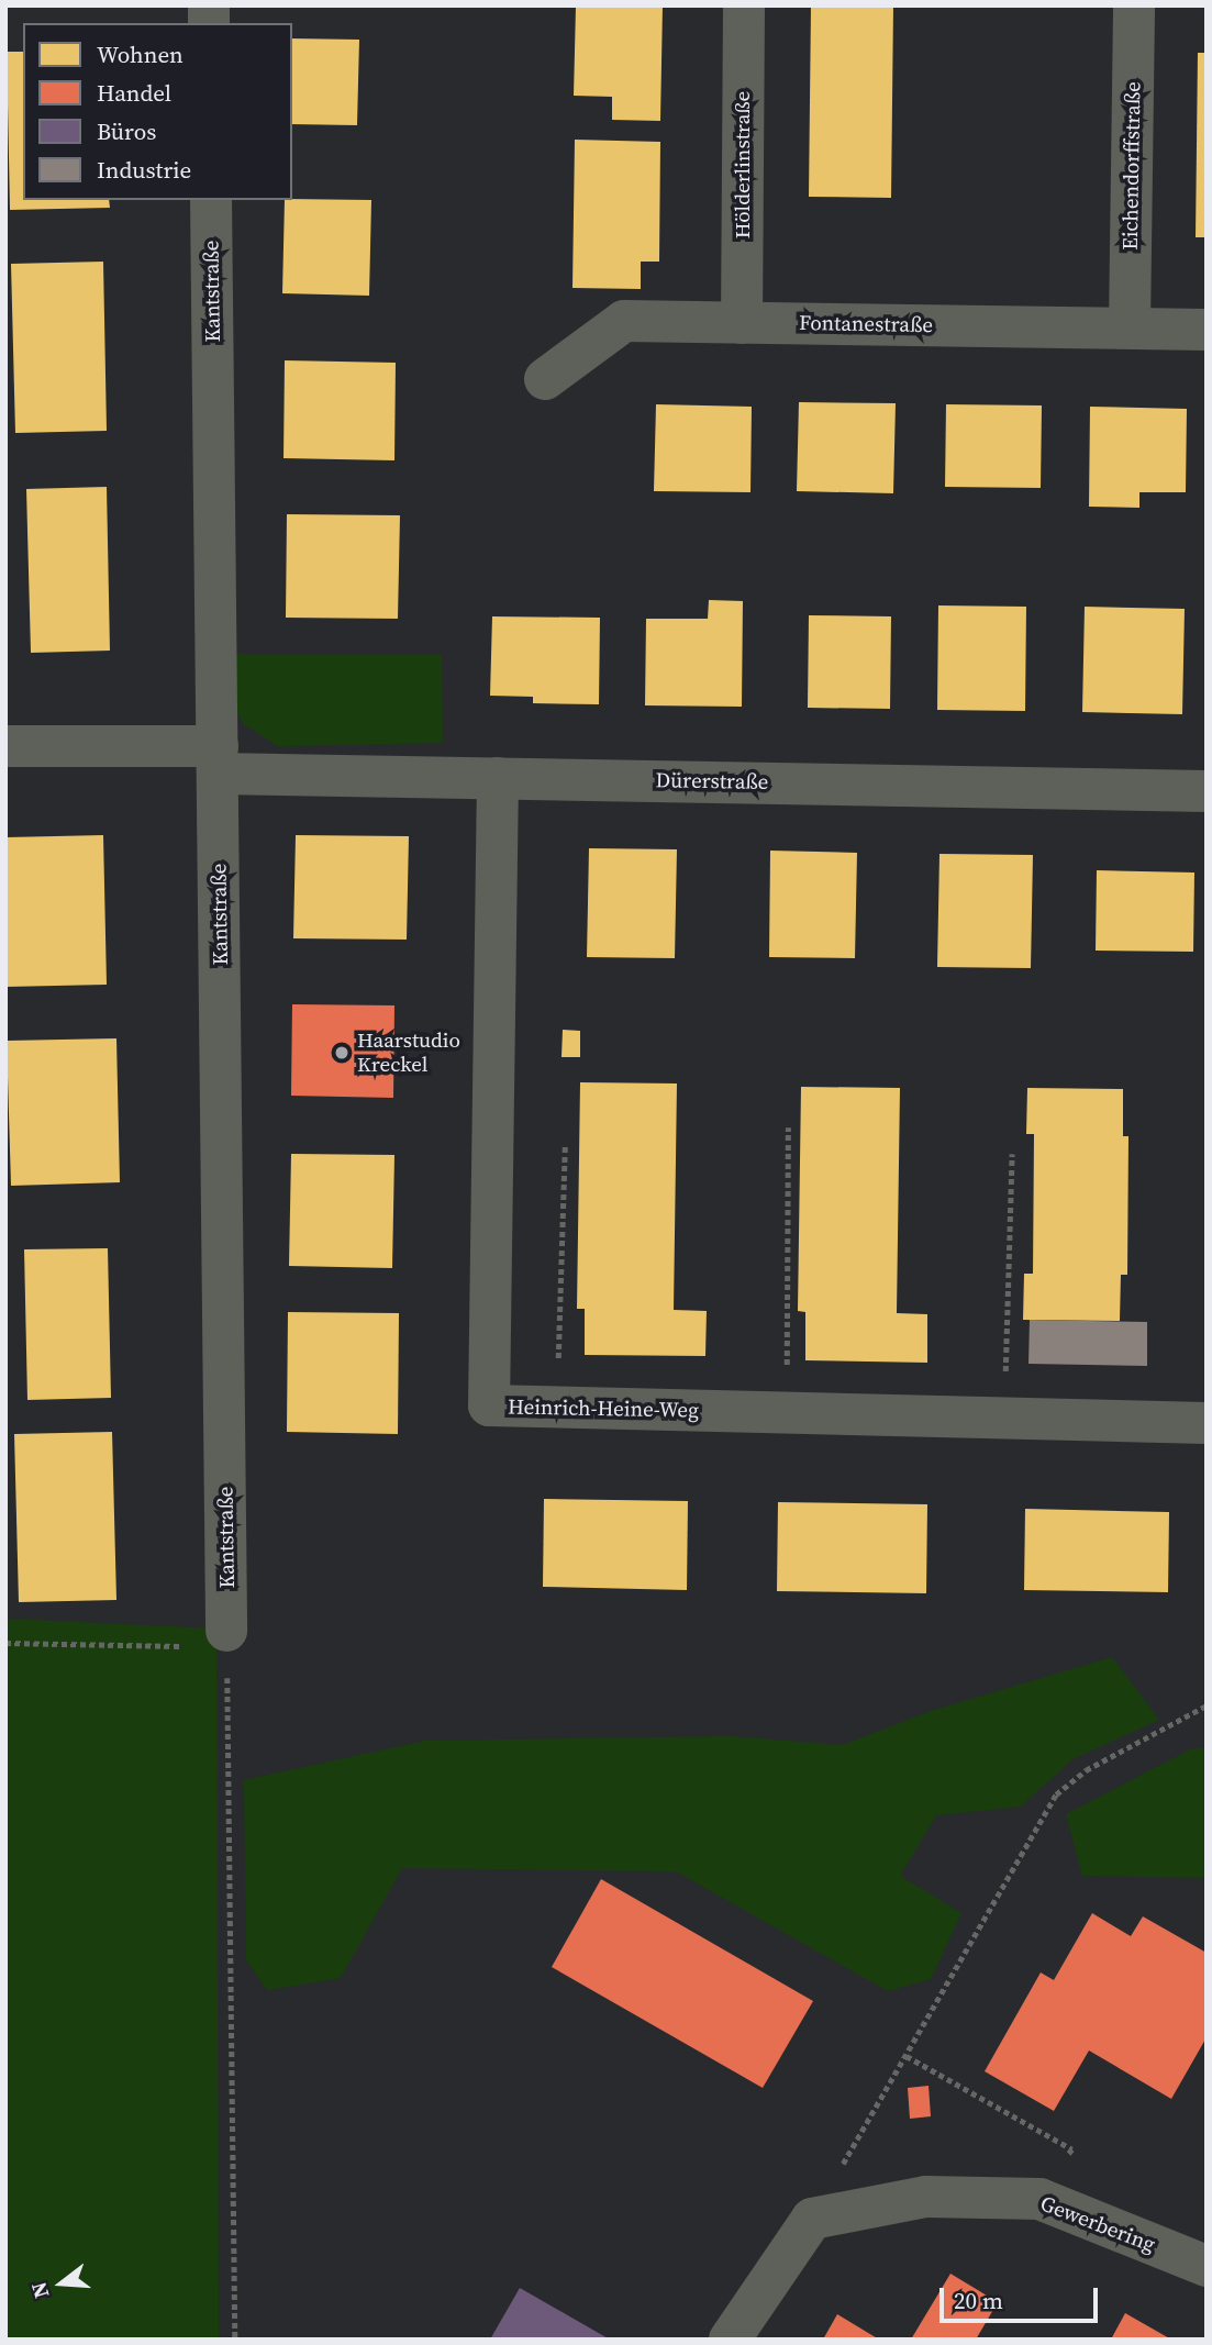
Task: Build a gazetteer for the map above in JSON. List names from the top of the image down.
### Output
{
  "streets": {
    "street": [
      "Hölderlinstraße",
      "Eichendorffstraße",
      "Kantstraße",
      "Fontanestraße",
      "Dürerstraße",
      "Heinrich-Heine-Weg",
      "Gewerbering"
    ]
  },
  "crossings": [
    ["Hölderlinstraße", "Fontanestraße"],
    ["Eichendorffstraße", "Fontanestraße"],
    ["Kantstraße", "Dürerstraße"],
    ["Dürerstraße", "Heinrich-Heine-Weg"]
  ],
  "places": ["Haarstudio Kreckel"],
  "legend": [
    "Wohnen",
    "Handel",
    "Büros",
    "Industrie"
  ],
  "scale_bar": "20 m",
  "north": "left"
}
